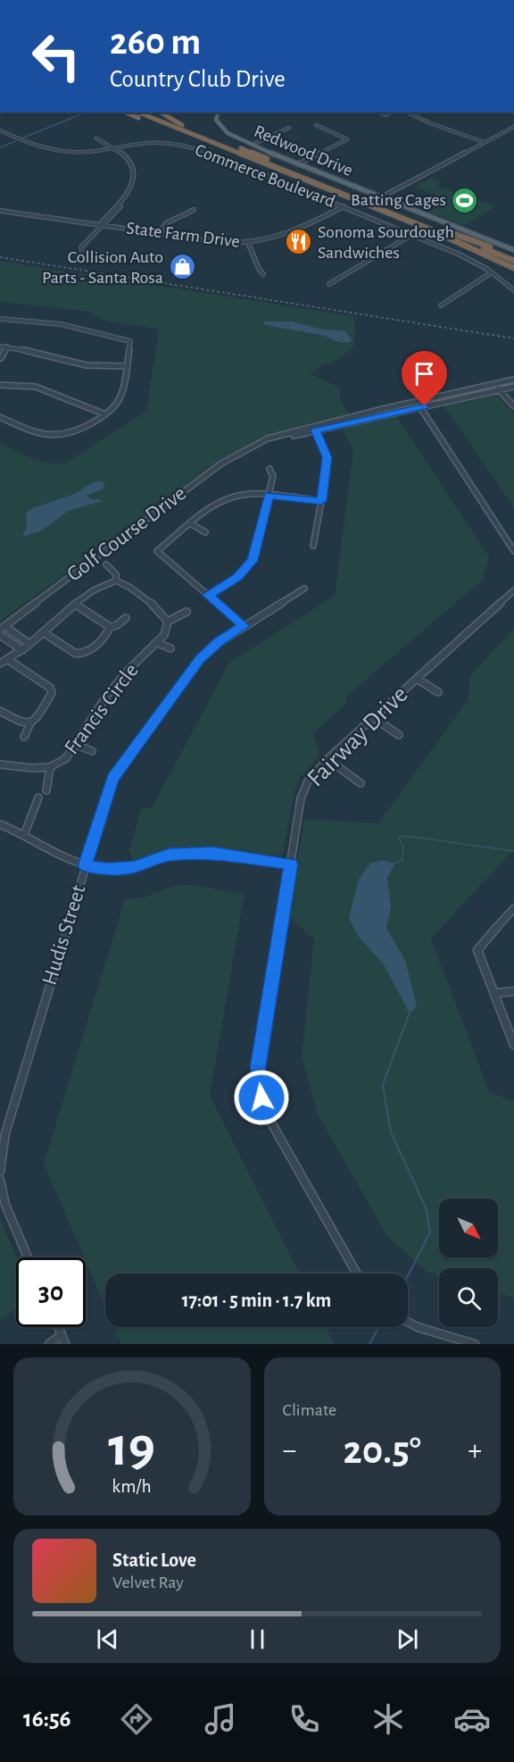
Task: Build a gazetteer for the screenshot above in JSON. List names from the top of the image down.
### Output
{
  "streets": {
    "main road": ["Redwood Drive"],
    "street": [
      "Commerce Boulevard",
      "State Farm Drive",
      "Golf Course Drive",
      "Francis Circle",
      "Fairway Drive",
      "Hudis Street"
    ]
  },
  "crossings": [
    ["Commerce Boulevard", "State Farm Drive"]
  ],
  "places": {
    "sports": ["Batting Cages"],
    "restaurant": ["Sonoma Sourdough Sandwiches"],
    "shop": ["Collision Auto Parts - Santa Rosa"]
  },
  "north": "bottom right",
  "page": {
    "turn": ["260 m", "Country Club Drive"],
    "limit": "30",
    "trip": "17:01 · 5 min · 1.7 km",
    "tile": "Climate",
    "heat": ["−", "20.5°", "+"],
    "song": ["Static Love", "Velvet Ray"],
    "tabs": "16:56",
    "gauge": ["19", "km/h"]
  }
}
